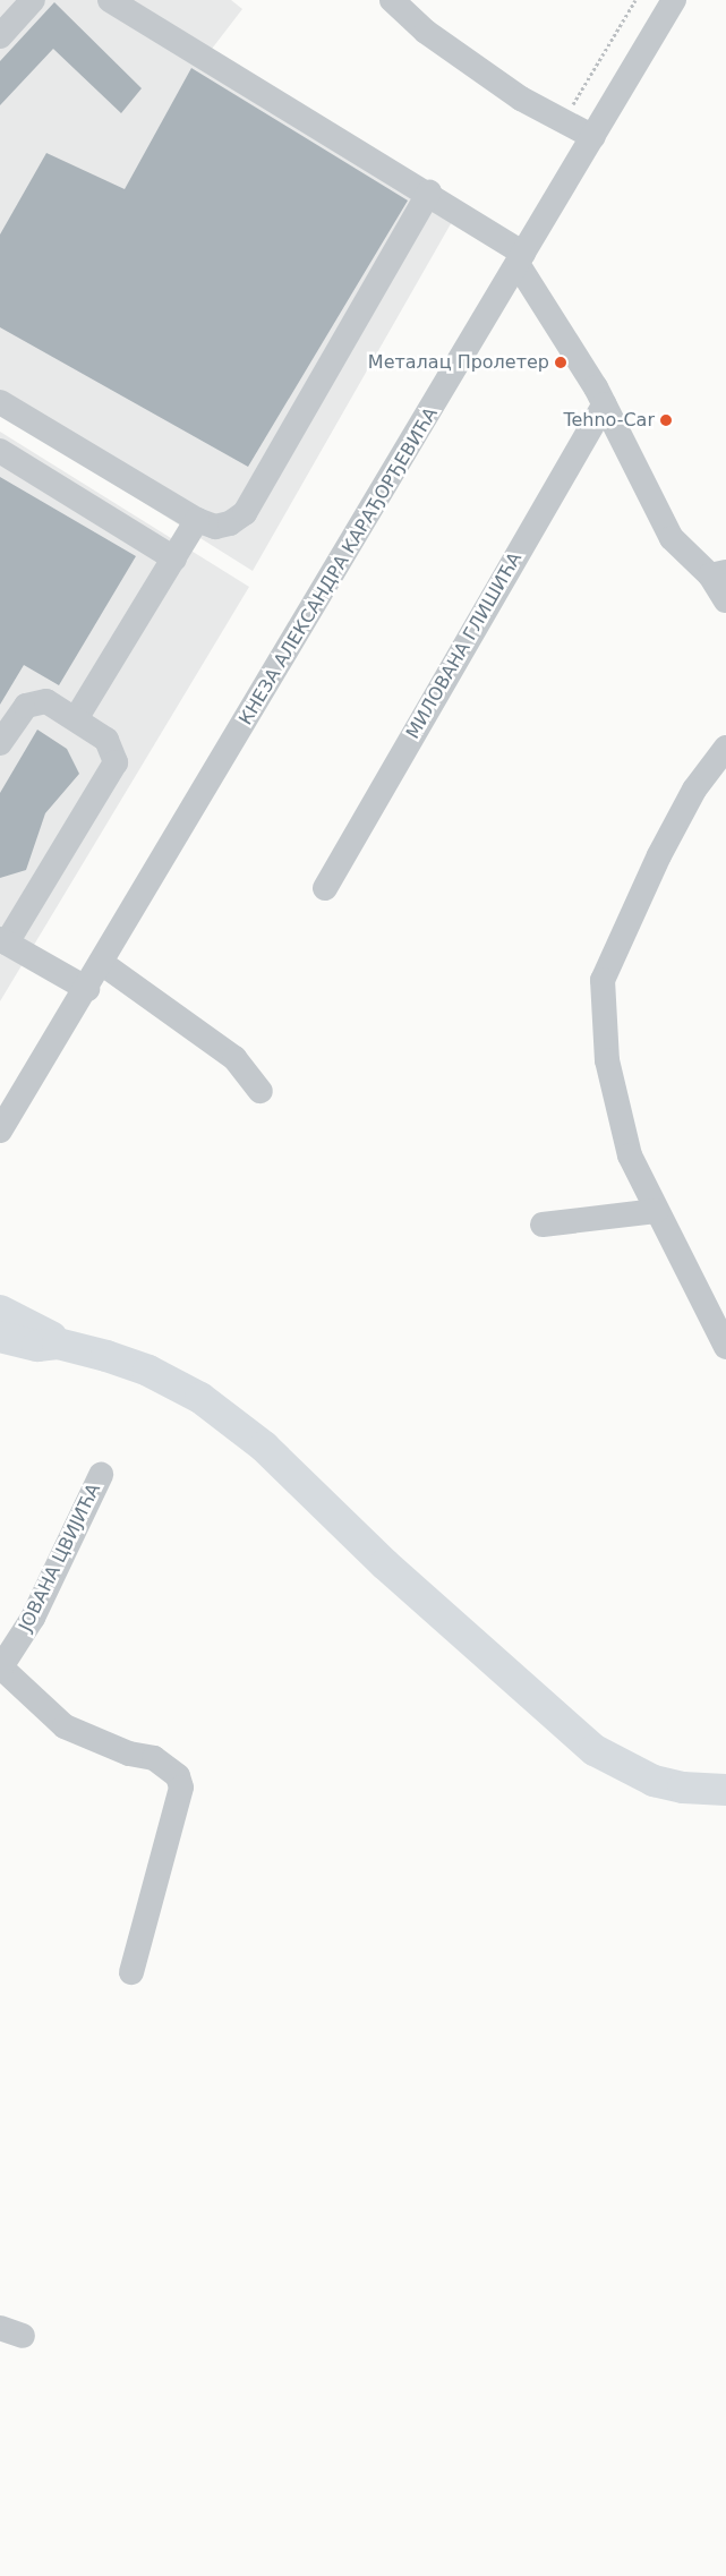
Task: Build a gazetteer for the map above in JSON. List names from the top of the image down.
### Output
{
  "streets": {
    "street": ["КНЕЗА АЛЕКСАНДРА КАРАЂОРЂЕВИЋА", "МИЛОВАНА ГЛИШИЋА", "ЈОВАНА ЦВИЈИЋА"]
  },
  "places": ["Металац Пролетер", "Tehno-Car"]
}
